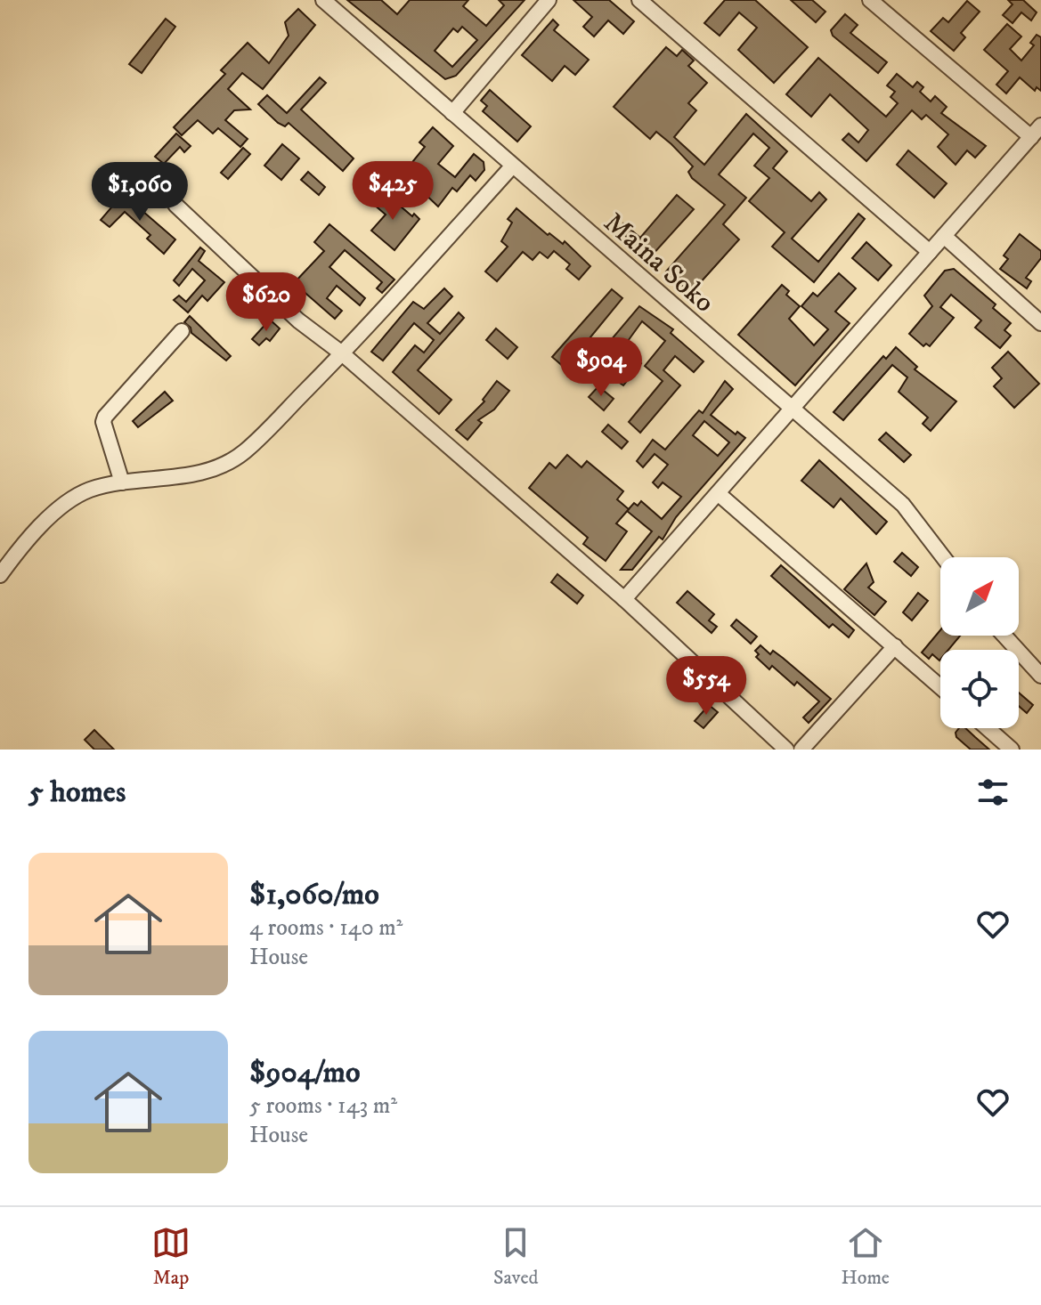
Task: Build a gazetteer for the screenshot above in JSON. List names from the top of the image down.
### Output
{
  "streets": {
    "street": ["Maina Soko"]
  },
  "north": "top right",
  "page": {
    "price": [
      "$425",
      "$1,060",
      "$620",
      "$904",
      "$554"
    ],
    "heading": "5 homes",
    "list": [
      {
        "name": "$1,060/mo",
        "note": "4 rooms · 140 m² · House"
      },
      {
        "name": "$904/mo",
        "note": "5 rooms · 143 m² · House"
      }
    ],
    "tabs": ["Map", "Saved", "Home"]
  }
}
